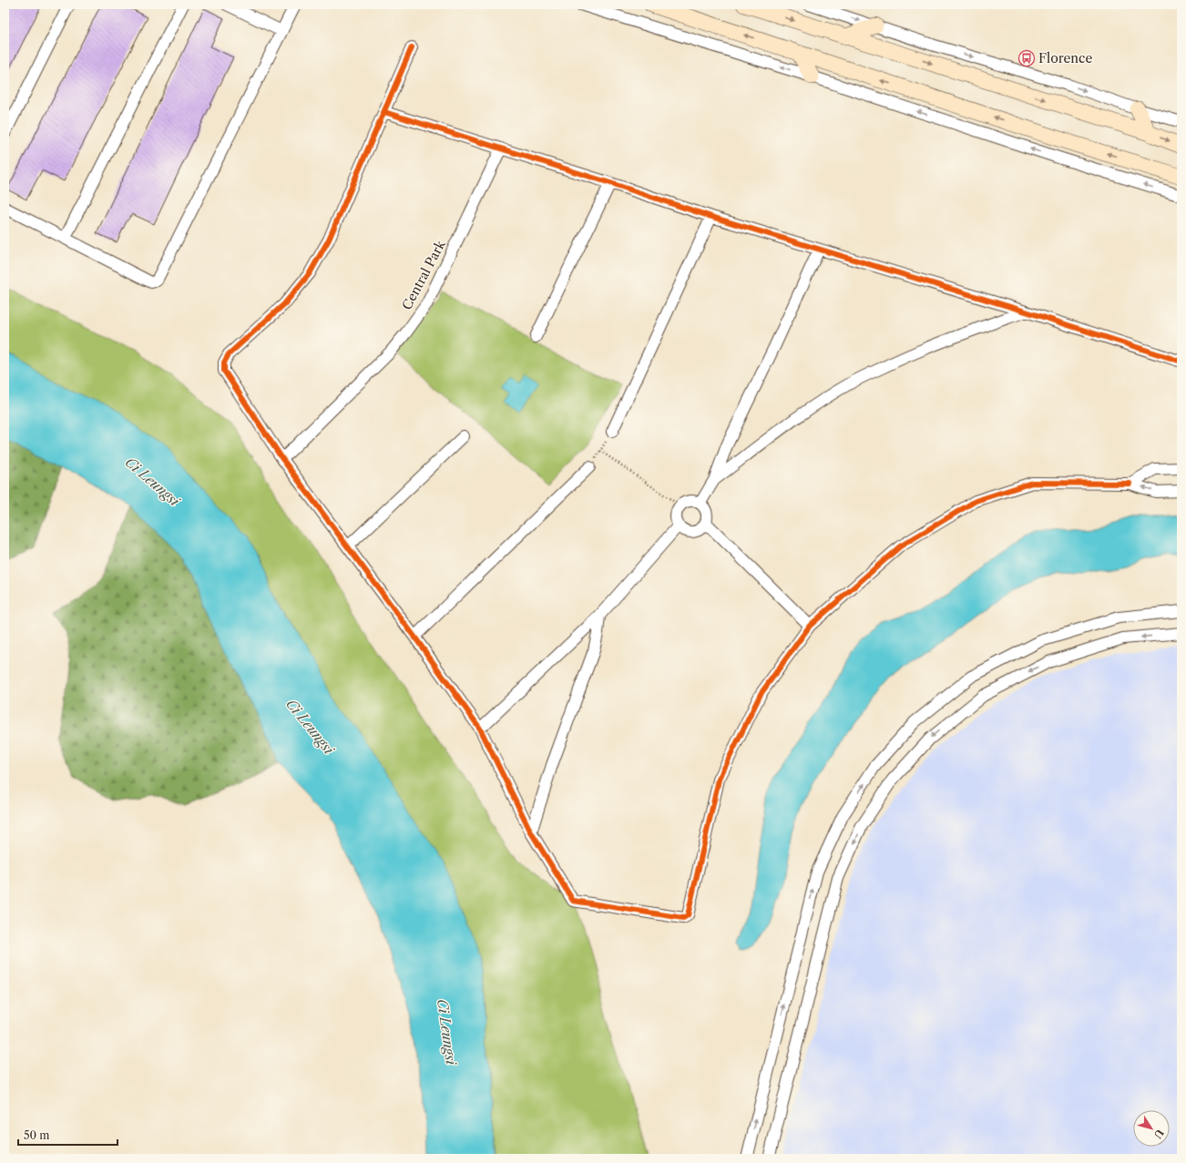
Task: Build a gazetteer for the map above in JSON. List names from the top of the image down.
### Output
{
  "streets": {
    "street": ["Central Park"]
  },
  "water": ["Ci Leungsi"],
  "places": {
    "bus stop": ["Florence"]
  },
  "scale_bar": "50 m",
  "north": "bottom right"
}
